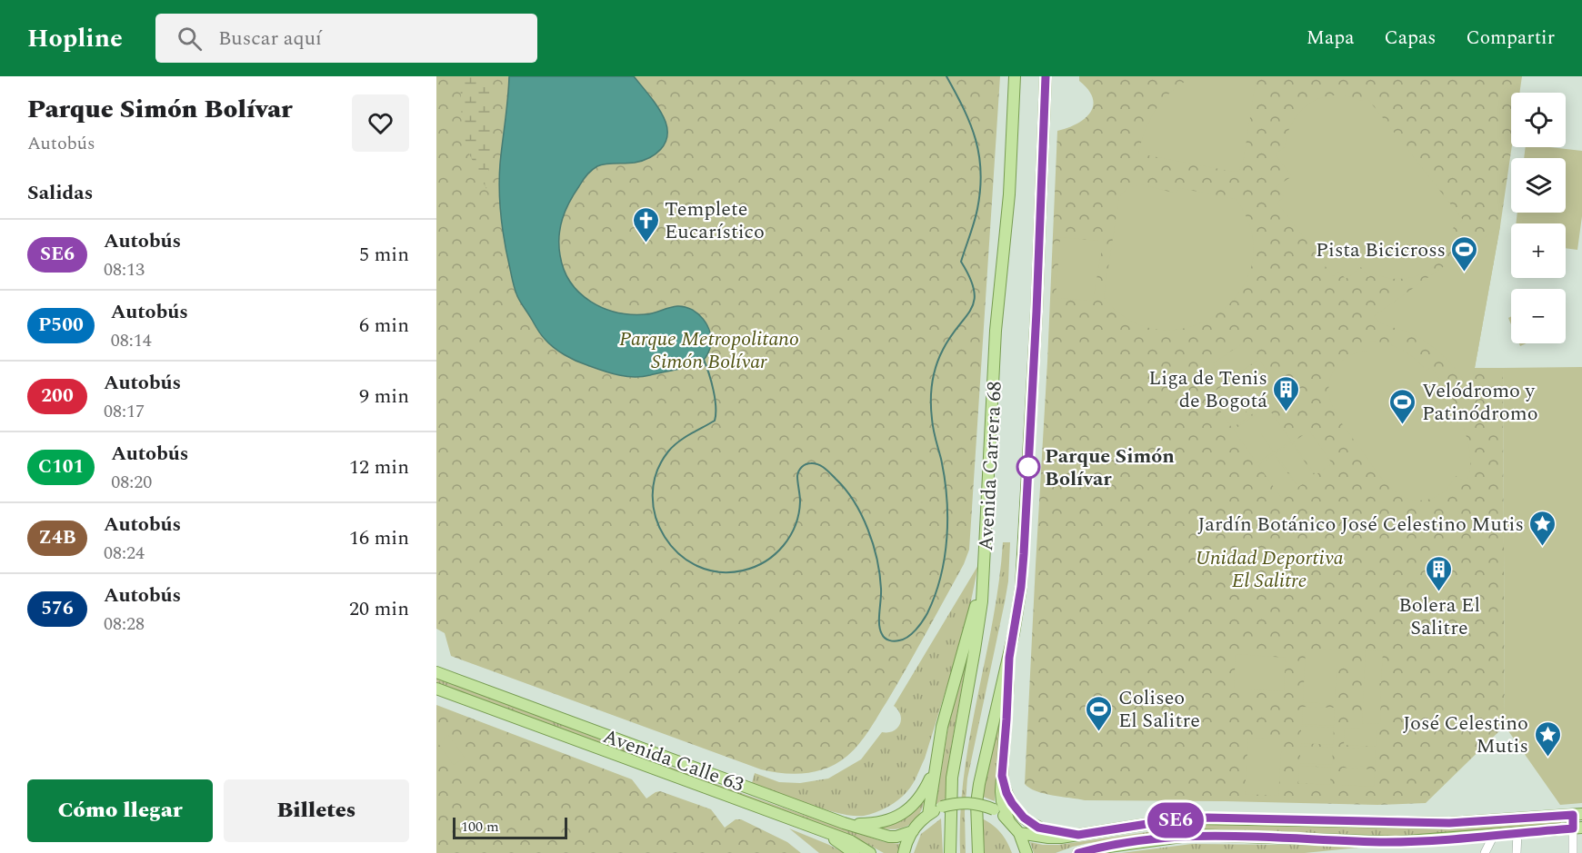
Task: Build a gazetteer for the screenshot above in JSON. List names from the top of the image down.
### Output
{
  "streets": {
    "main road": ["Avenida Carrera 68", "Avenida Calle 63"]
  },
  "parks": ["Parque Metropolitano Simón Bolívar", "Unidad Deportiva El Salitre"],
  "places": {
    "church": ["Templete Eucarístico"],
    "sports": ["Pista Bicicross", "Velódromo y Patinódromo", "Coliseo El Salitre"],
    "building": ["Liga de Tenis de Bogotá", "Bolera El Salitre"],
    "other": ["Parque Simón Bolívar"],
    "place": ["Jardín Botánico José Celestino Mutis", "José Celestino Mutis"]
  },
  "lines": ["bus line SE6"],
  "scale_bar": "100 m",
  "page": {
    "header": "Hopline",
    "search": "Buscar aquí",
    "nav": ["Mapa", "Capas", "Compartir"],
    "heading": [
      ["Parque Simón Bolívar", "Autobús"],
      "Salidas"
    ],
    "on_map": "SE6",
    "map_buttons": ["+", "−"],
    "list": [
      {
        "mark": "SE6",
        "name": "Autobús",
        "note": "08:13",
        "value": "5 min"
      },
      {
        "mark": "P500",
        "name": "Autobús",
        "note": "08:14",
        "value": "6 min"
      },
      {
        "mark": "200",
        "name": "Autobús",
        "note": "08:17",
        "value": "9 min"
      },
      {
        "mark": "C101",
        "name": "Autobús",
        "note": "08:20",
        "value": "12 min"
      },
      {
        "mark": "Z4B",
        "name": "Autobús",
        "note": "08:24",
        "value": "16 min"
      },
      {
        "mark": "576",
        "name": "Autobús",
        "note": "08:28",
        "value": "20 min"
      }
    ],
    "buttons": ["Cómo llegar", "Billetes"],
    "scale": "100 m"
  }
}
